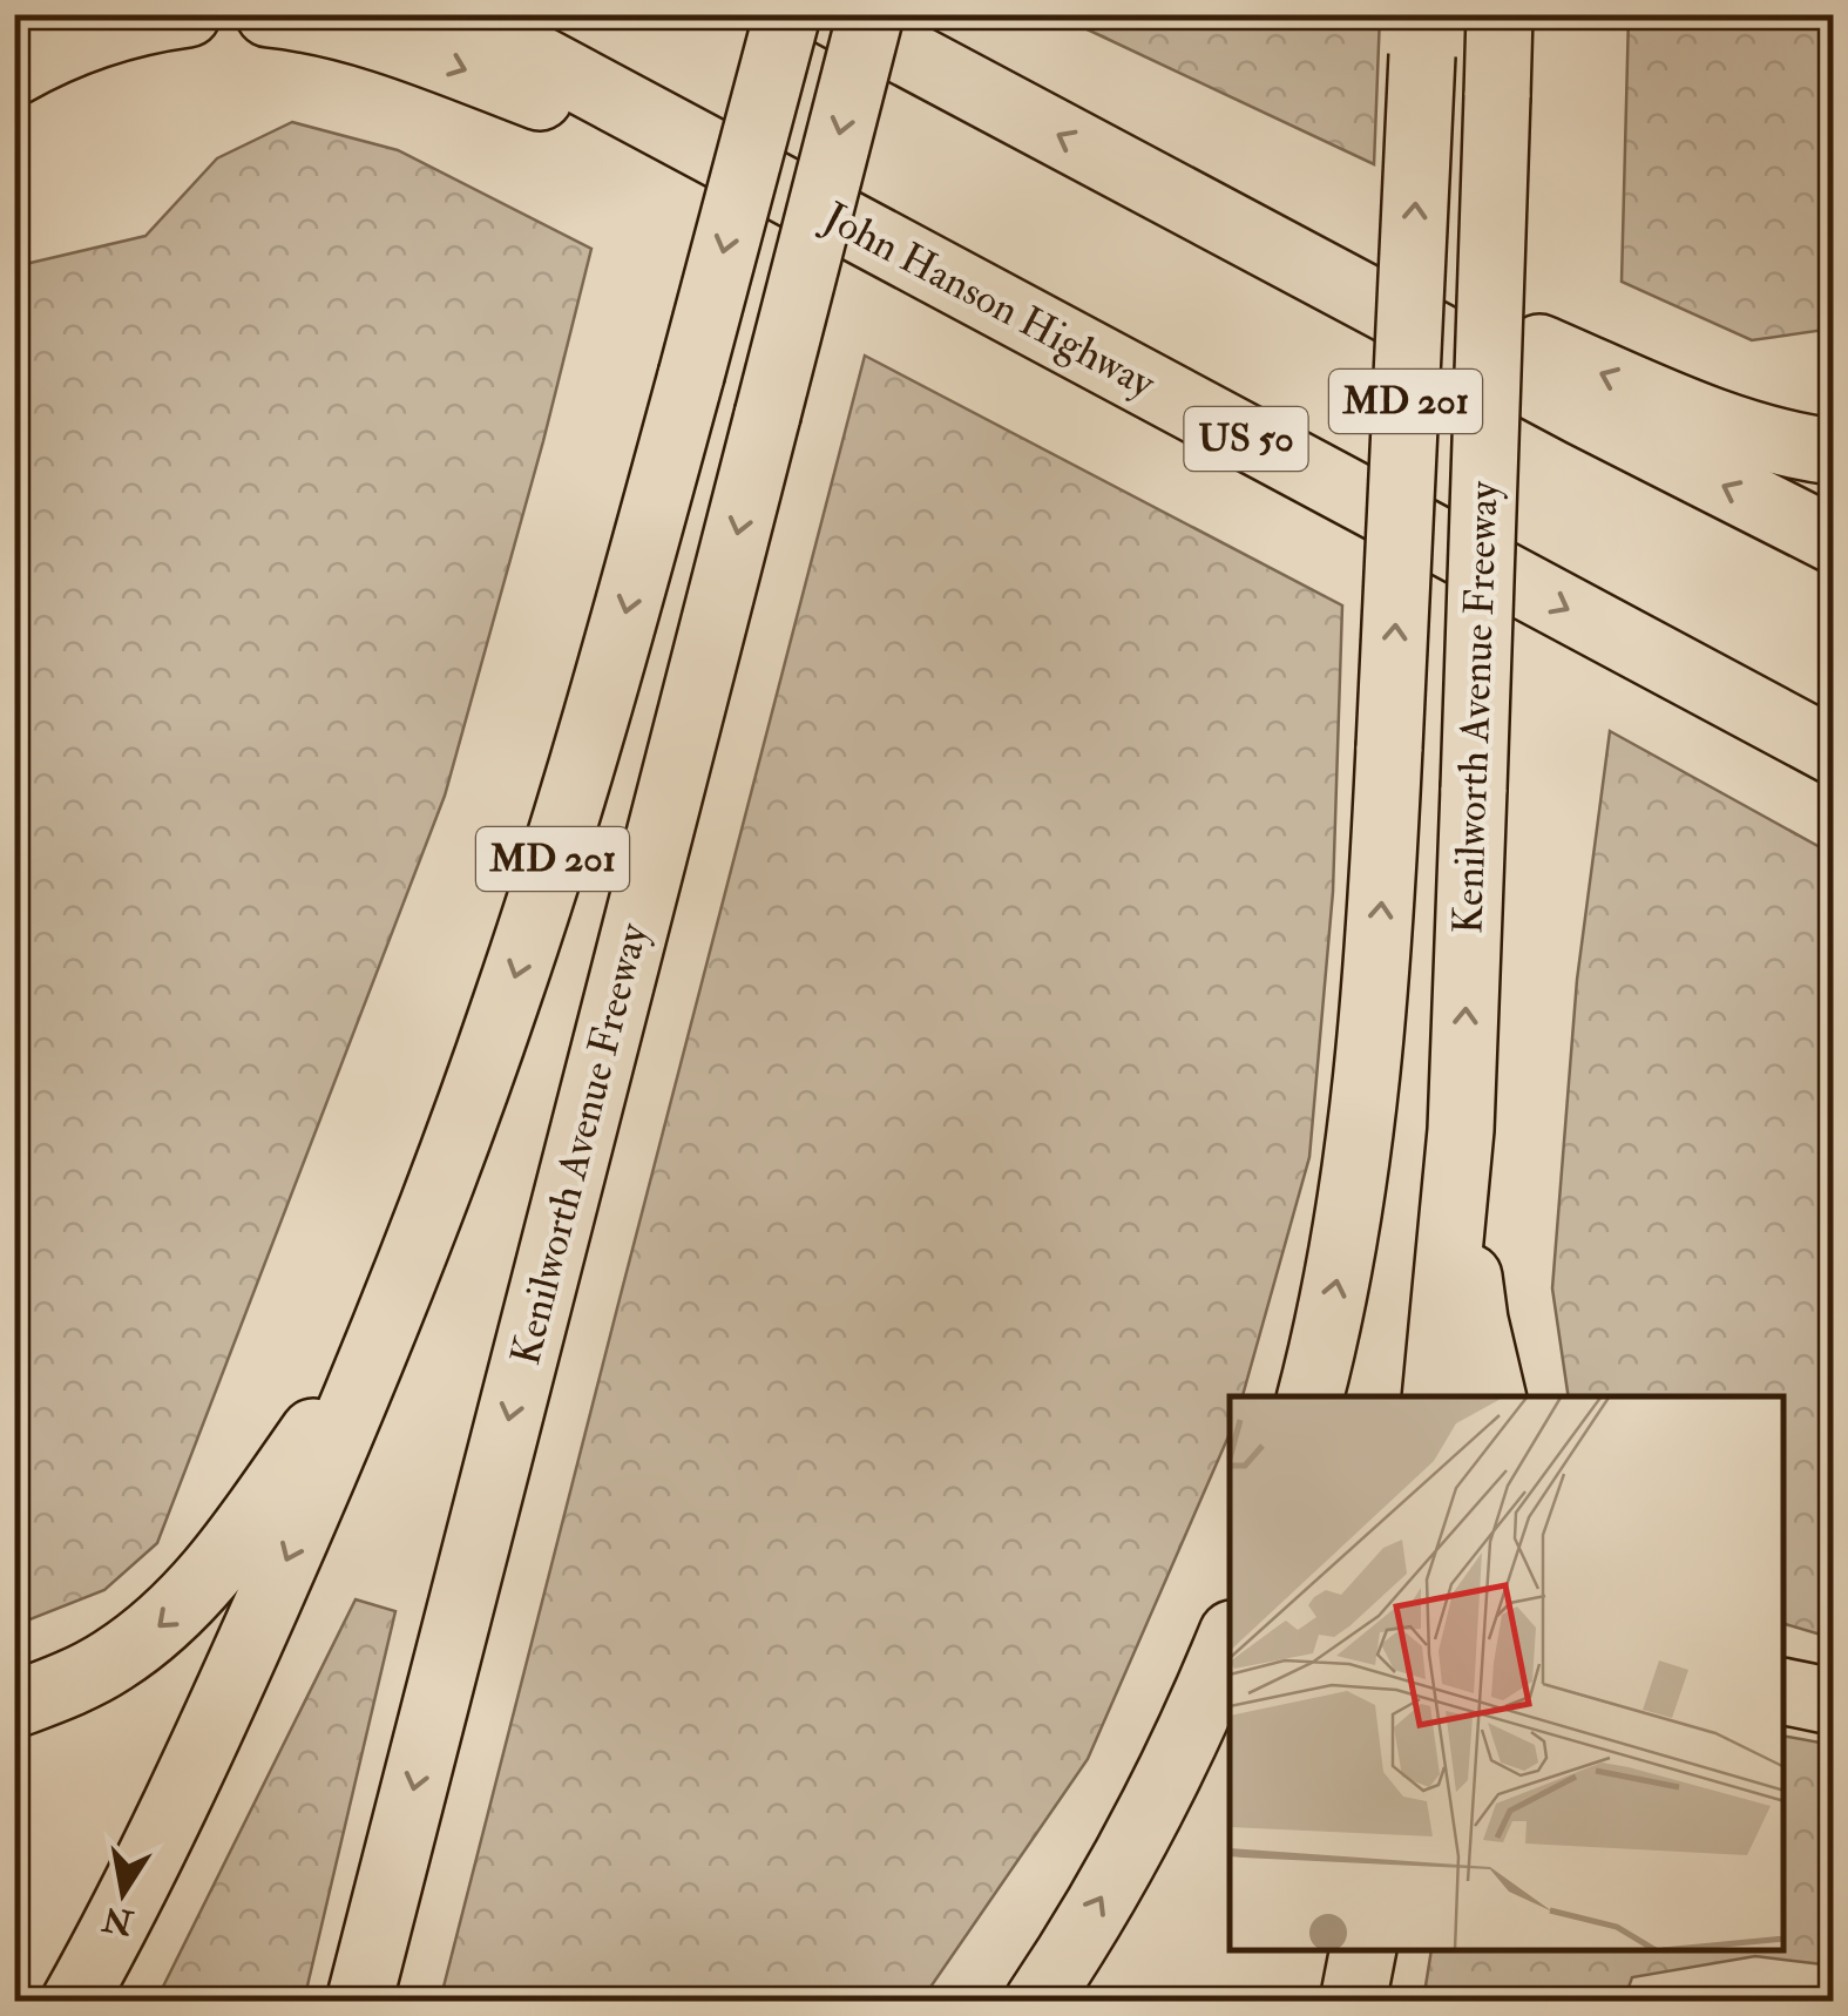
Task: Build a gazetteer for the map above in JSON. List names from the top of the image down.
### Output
{
  "streets": {
    "highway": [
      "John Hanson Highway",
      "MD 201",
      "US 50",
      "Kenilworth Avenue Freeway"
    ]
  },
  "north": "bottom"
}
